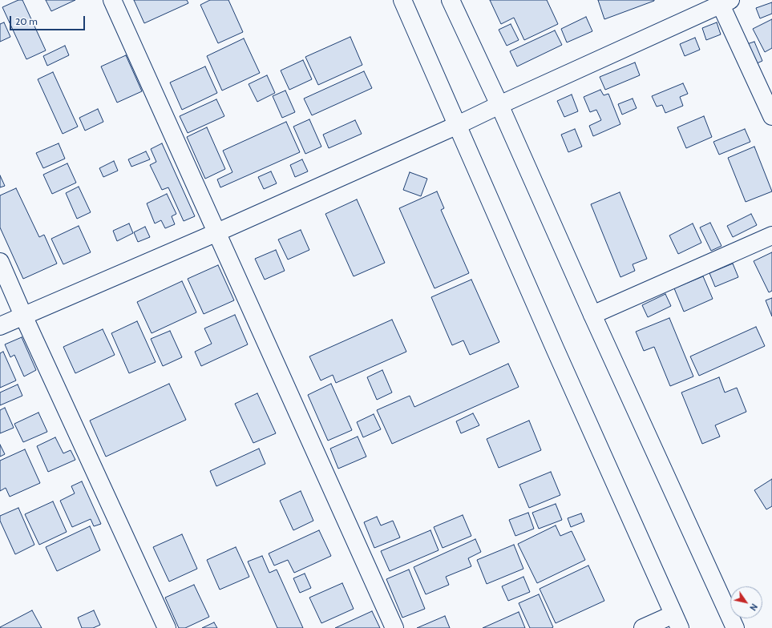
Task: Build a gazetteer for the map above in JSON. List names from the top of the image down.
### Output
{
  "scale_bar": "20 m",
  "north": "bottom right"
}
